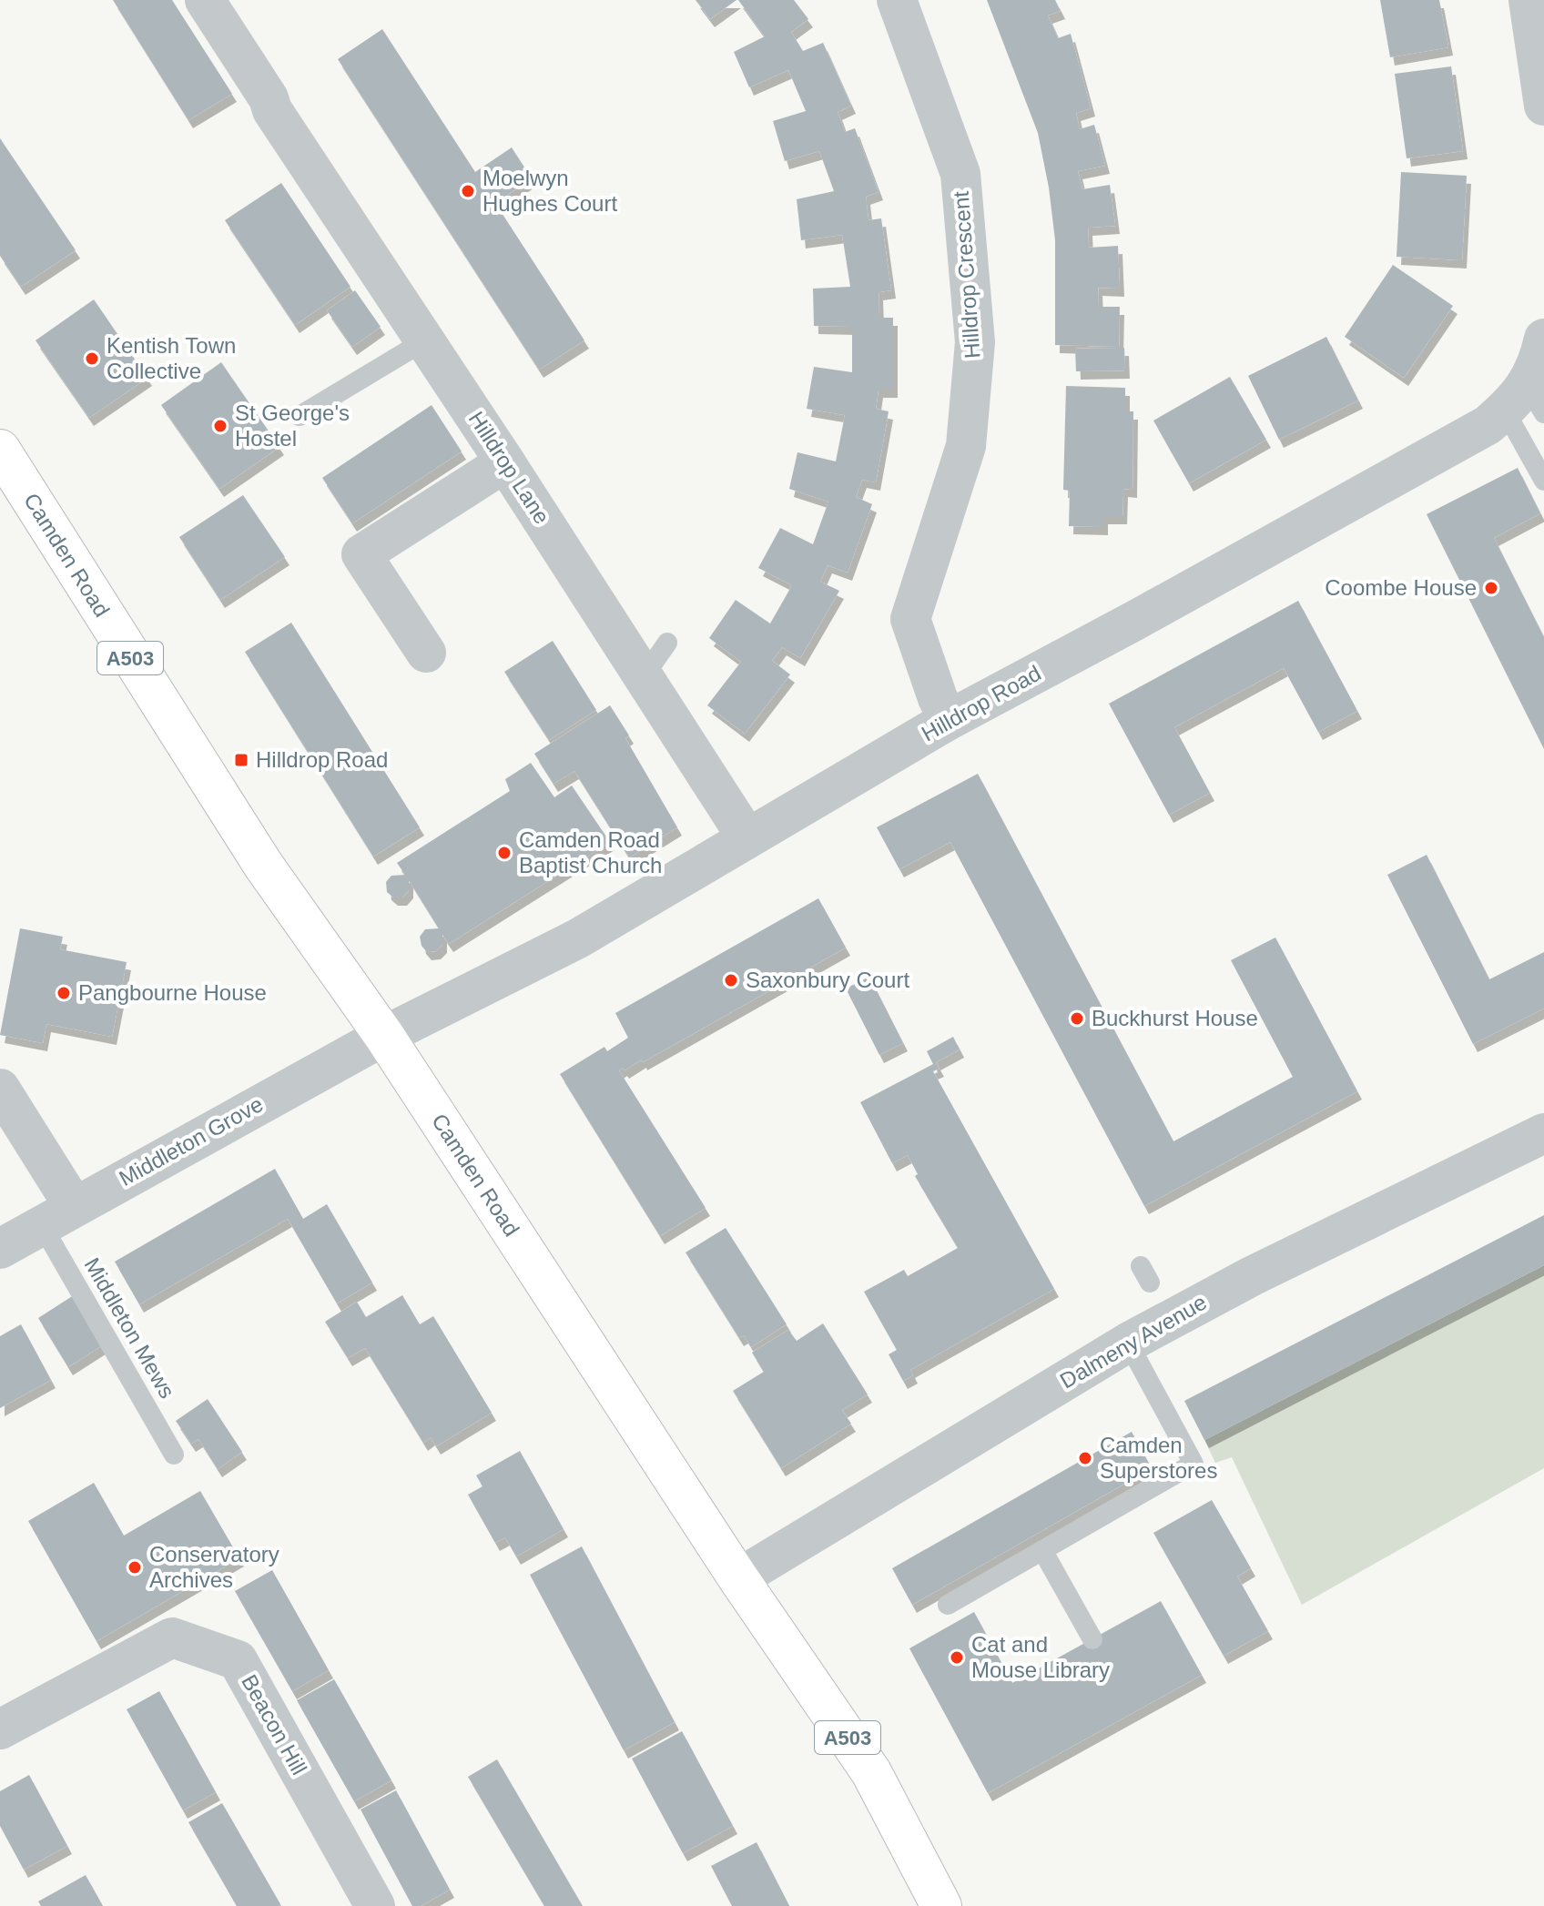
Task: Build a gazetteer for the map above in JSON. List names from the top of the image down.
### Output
{
  "streets": {
    "highway": ["Camden Road", "A503"],
    "street": [
      "Hilldrop Crescent",
      "Hilldrop Lane",
      "Hilldrop Road",
      "Middleton Grove",
      "Dalmeny Avenue",
      "Beacon Hill"
    ],
    "lane": ["Middleton Mews"]
  },
  "crossings": [
    ["Hilldrop Crescent", "Hilldrop Road"],
    ["Hilldrop Lane", "Hilldrop Road"],
    ["Camden Road", "Hilldrop Road"],
    ["Camden Road", "Middleton Grove"],
    ["Camden Road", "Dalmeny Avenue"],
    ["Hilldrop Road", "Middleton Grove"],
    ["Middleton Grove", "Middleton Mews"]
  ],
  "places": {
    "other": [
      "Moelwyn Hughes Court",
      "Kentish Town Collective",
      "St George's Hostel",
      "Coombe House",
      "Camden Road Baptist Church",
      "Saxonbury Court",
      "Pangbourne House",
      "Buckhurst House",
      "Camden Superstores",
      "Conservatory Archives",
      "Cat and Mouse Library"
    ],
    "transit": ["Hilldrop Road"]
  }
}
